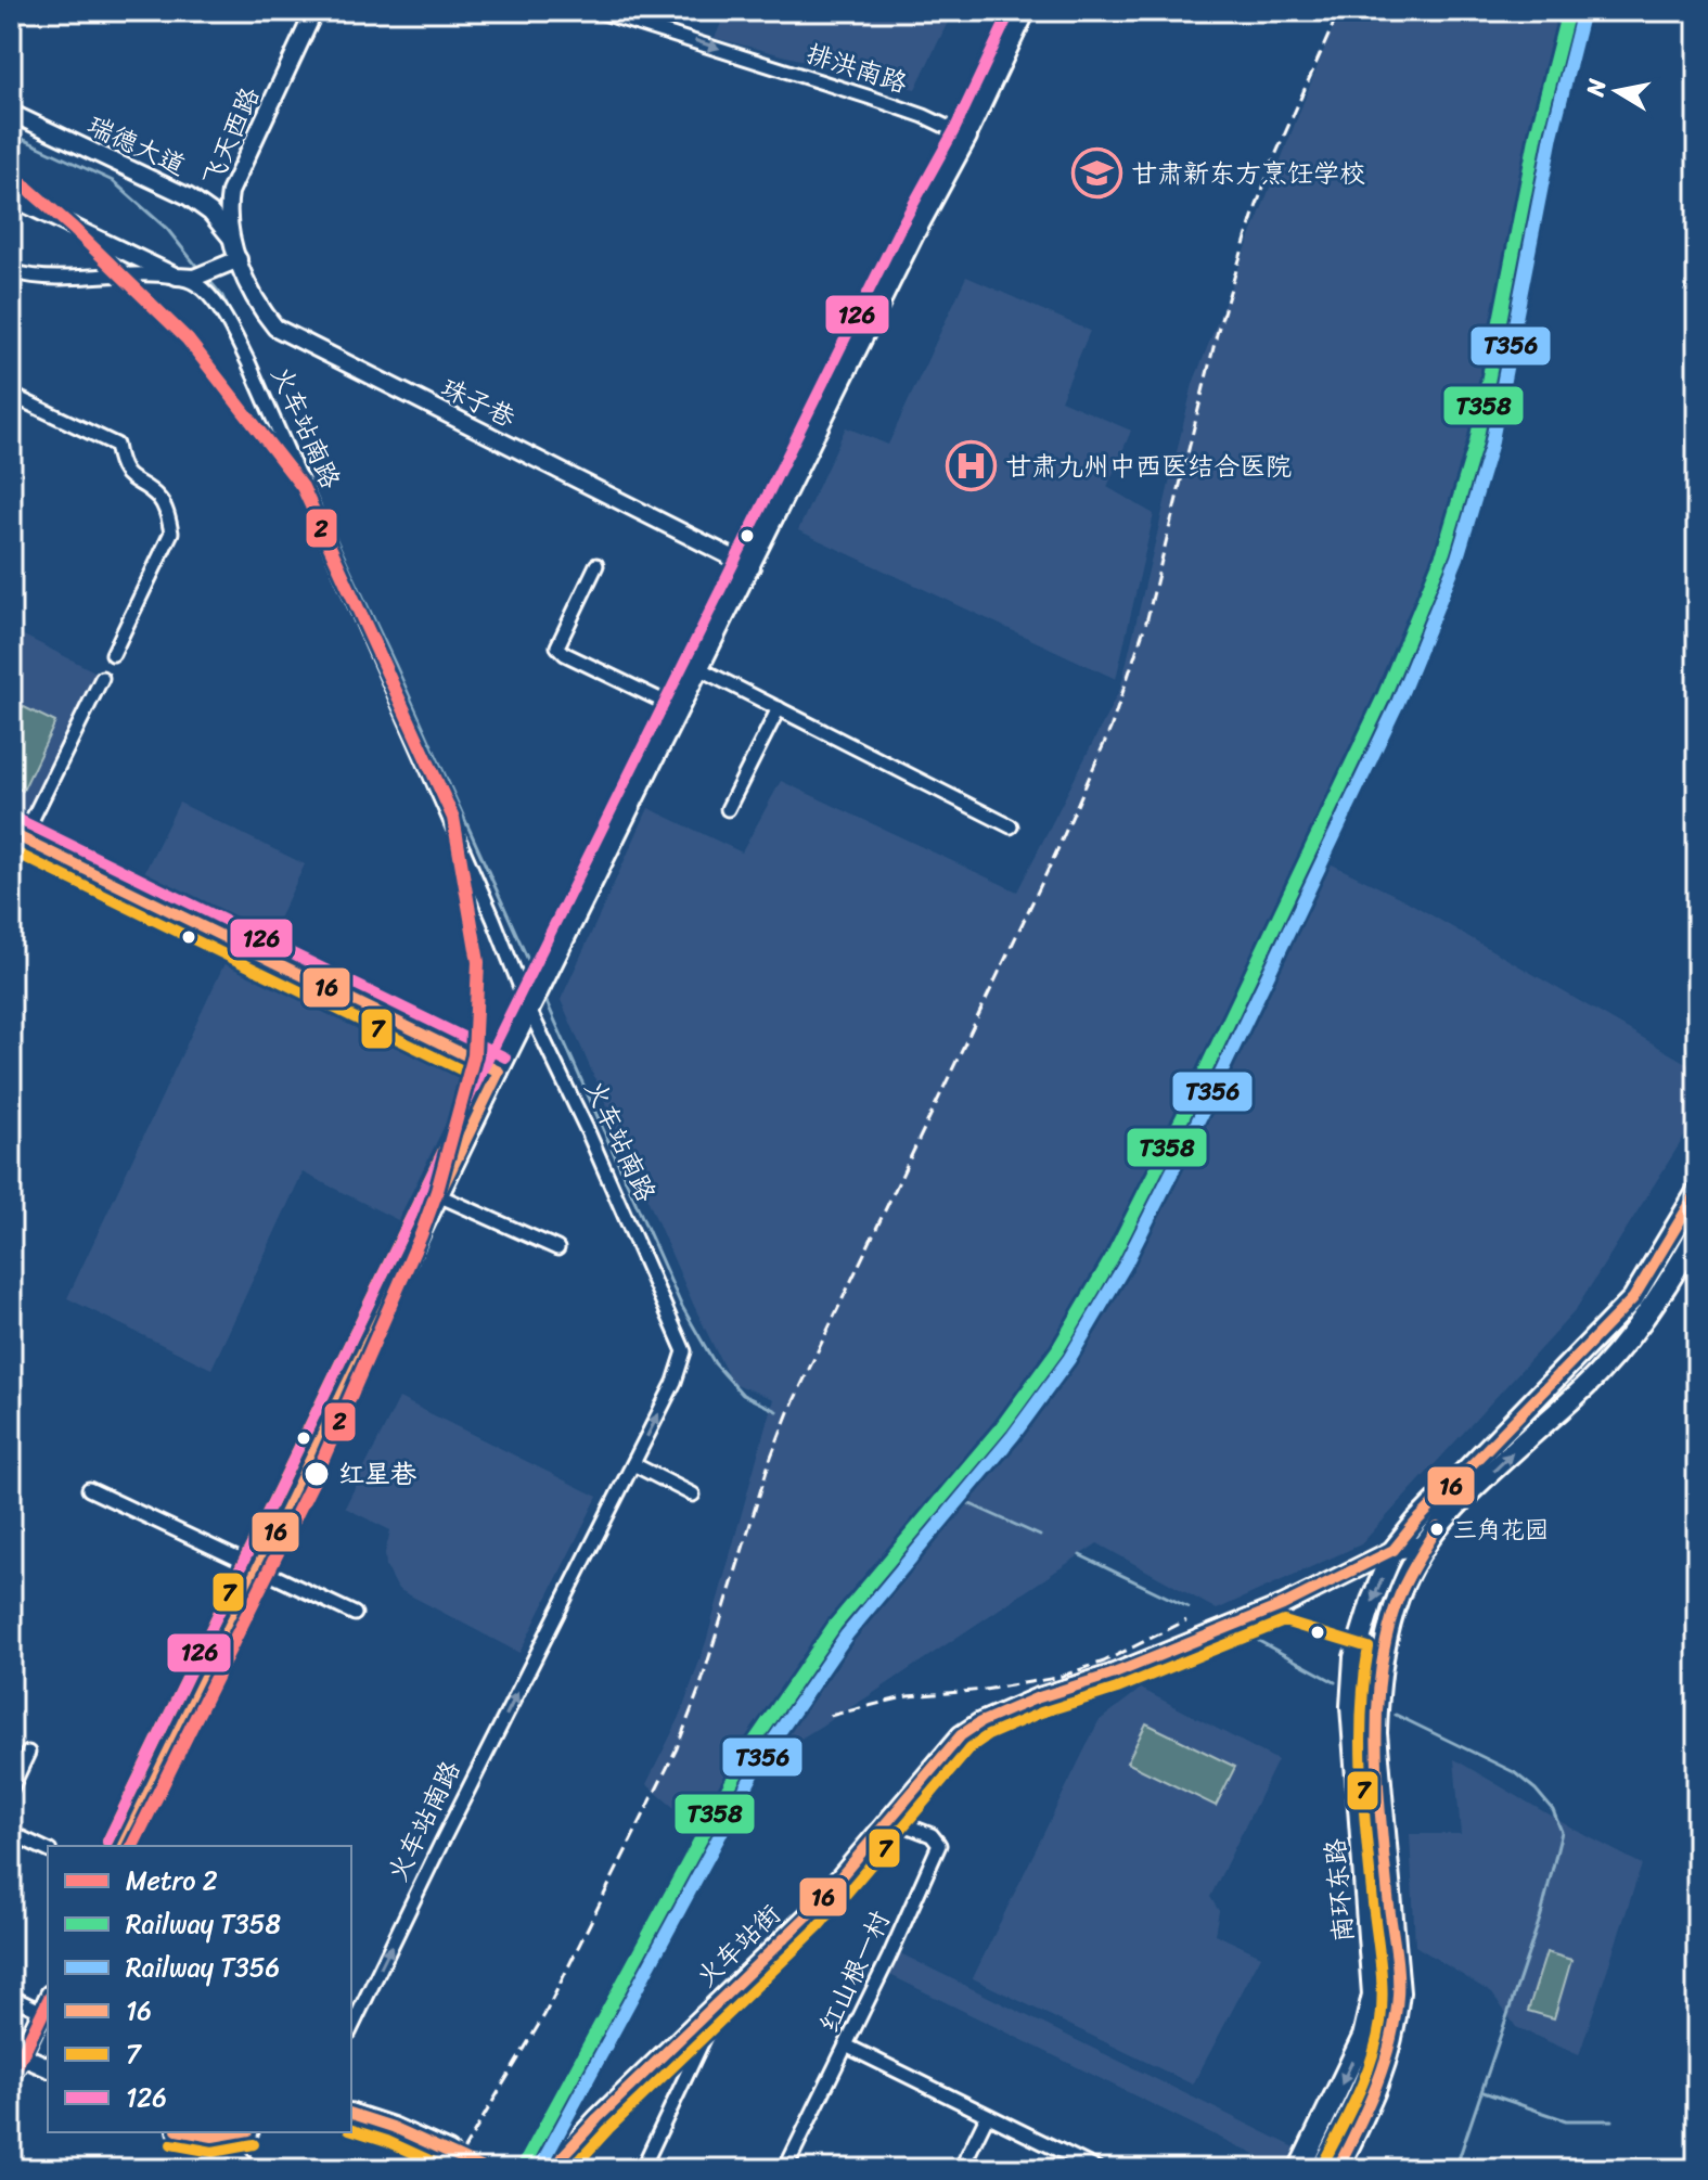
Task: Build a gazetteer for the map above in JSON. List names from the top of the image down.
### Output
{
  "streets": {
    "highway": ["南环东路"],
    "main road": ["火车站街"],
    "street": [
      "排洪南路",
      "飞天西路",
      "瑞德大道",
      "珠子巷",
      "火车站南路",
      "红山根一村"
    ]
  },
  "crossings": [
    ["飞天西路", "瑞德大道"],
    ["飞天西路", "珠子巷"],
    ["瑞德大道", "珠子巷"],
    ["南环东路", "火车站街"],
    ["火车站街", "红山根一村"]
  ],
  "one_way": ["排洪南路", "火车站南路"],
  "places": {
    "school or university": ["甘肃新东方烹饪学校"],
    "hospital": ["甘肃九州中西医结合医院"],
    "other": ["红星巷", "三角花园"]
  },
  "lines": [
    "rail line T358",
    "transit line 126",
    "rail line T356",
    "metro line 2",
    "transit line 16",
    "transit line 7"
  ],
  "legend": [
    "Metro 2",
    "Railway T358",
    "Railway T356",
    "16",
    "7",
    "126"
  ],
  "north": "left"
}
